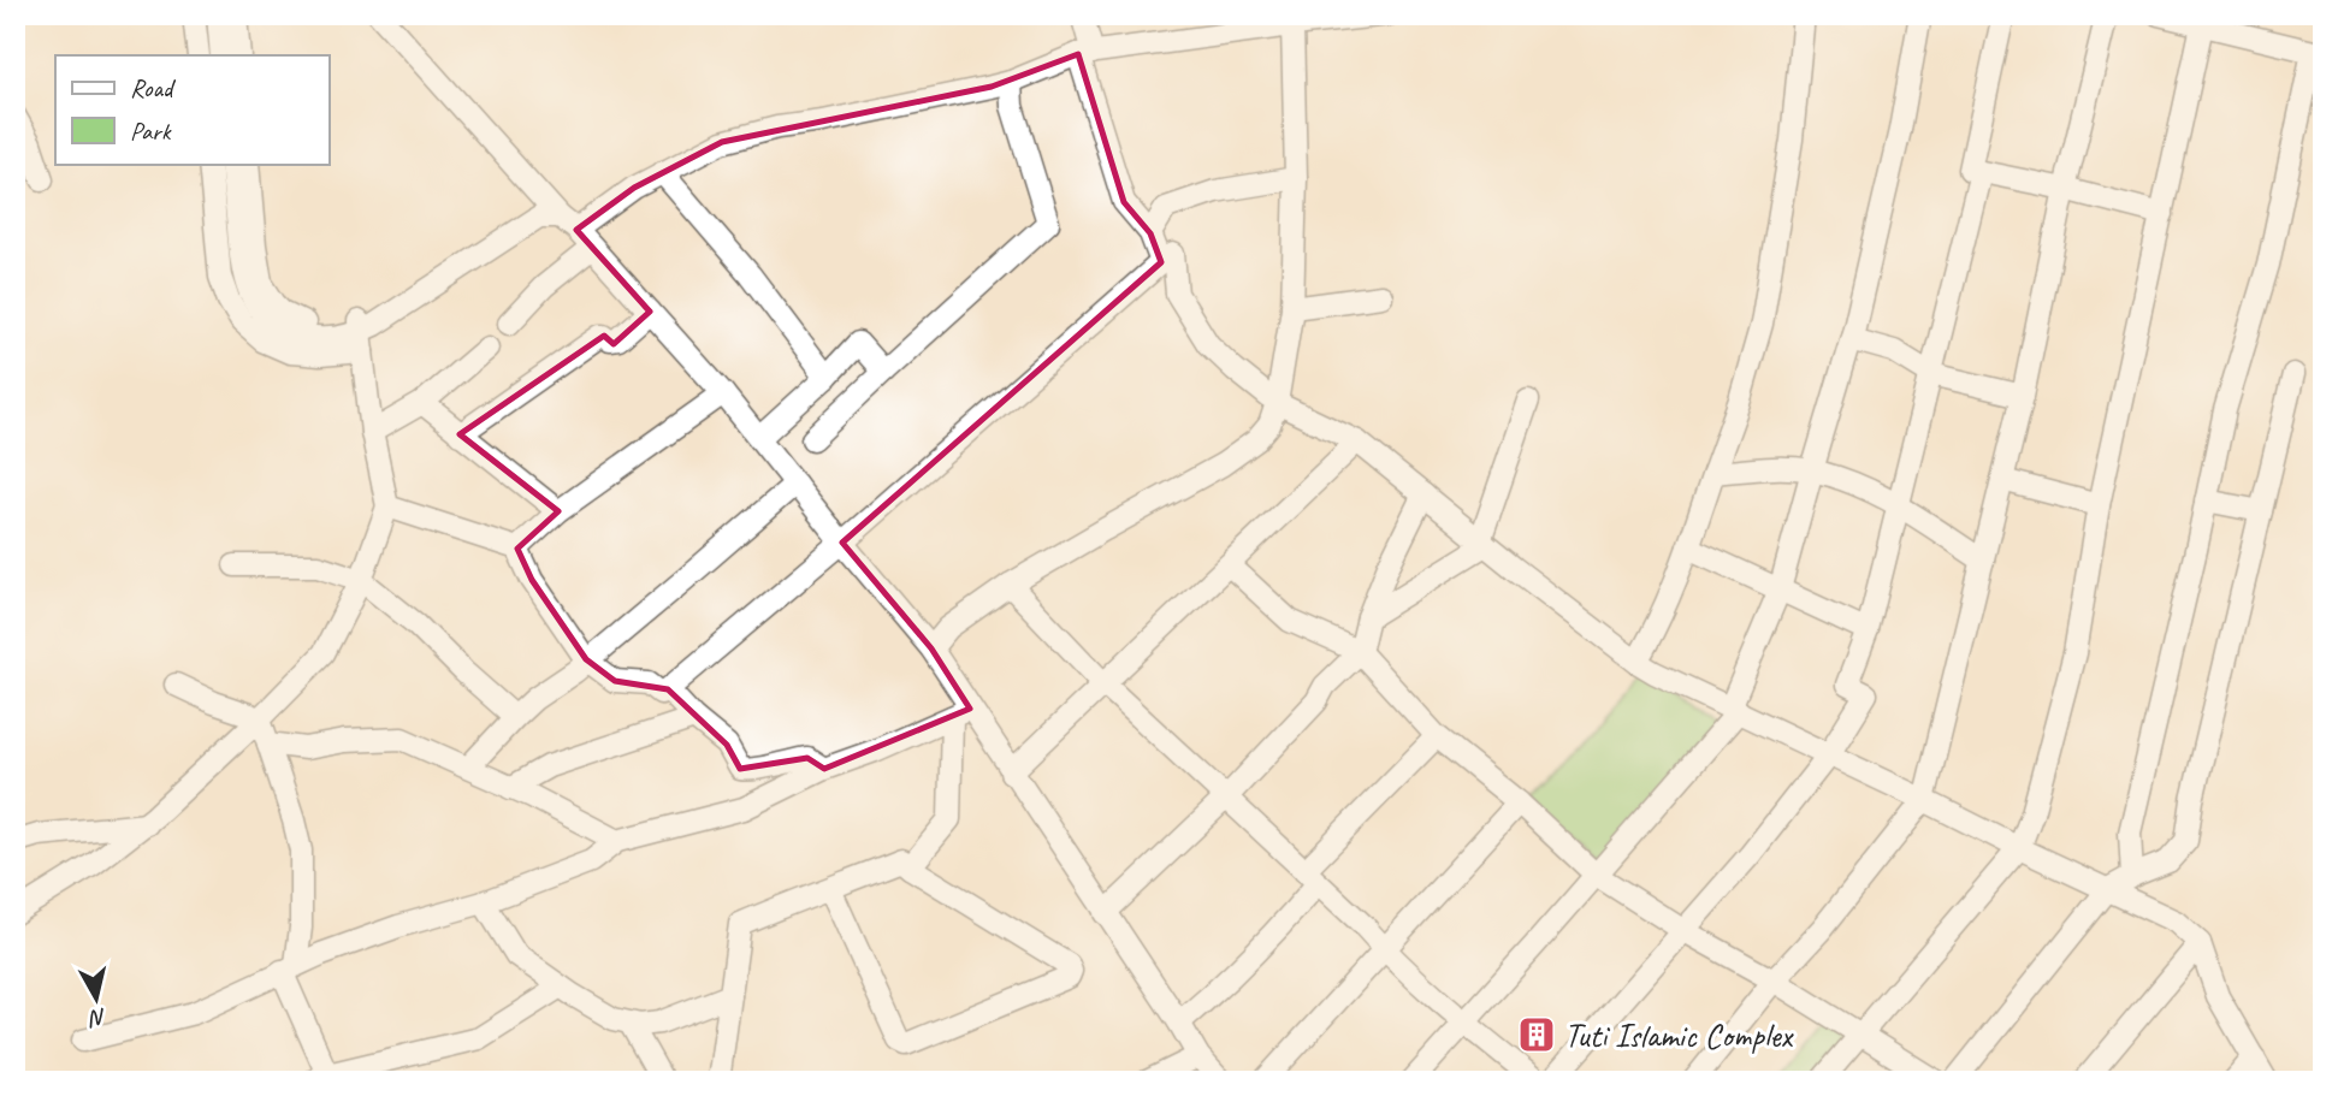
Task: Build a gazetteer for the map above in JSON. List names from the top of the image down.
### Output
{
  "places": {
    "building": ["Tuti Islamic Complex"]
  },
  "legend": ["Road", "Park"],
  "north": "bottom"
}
